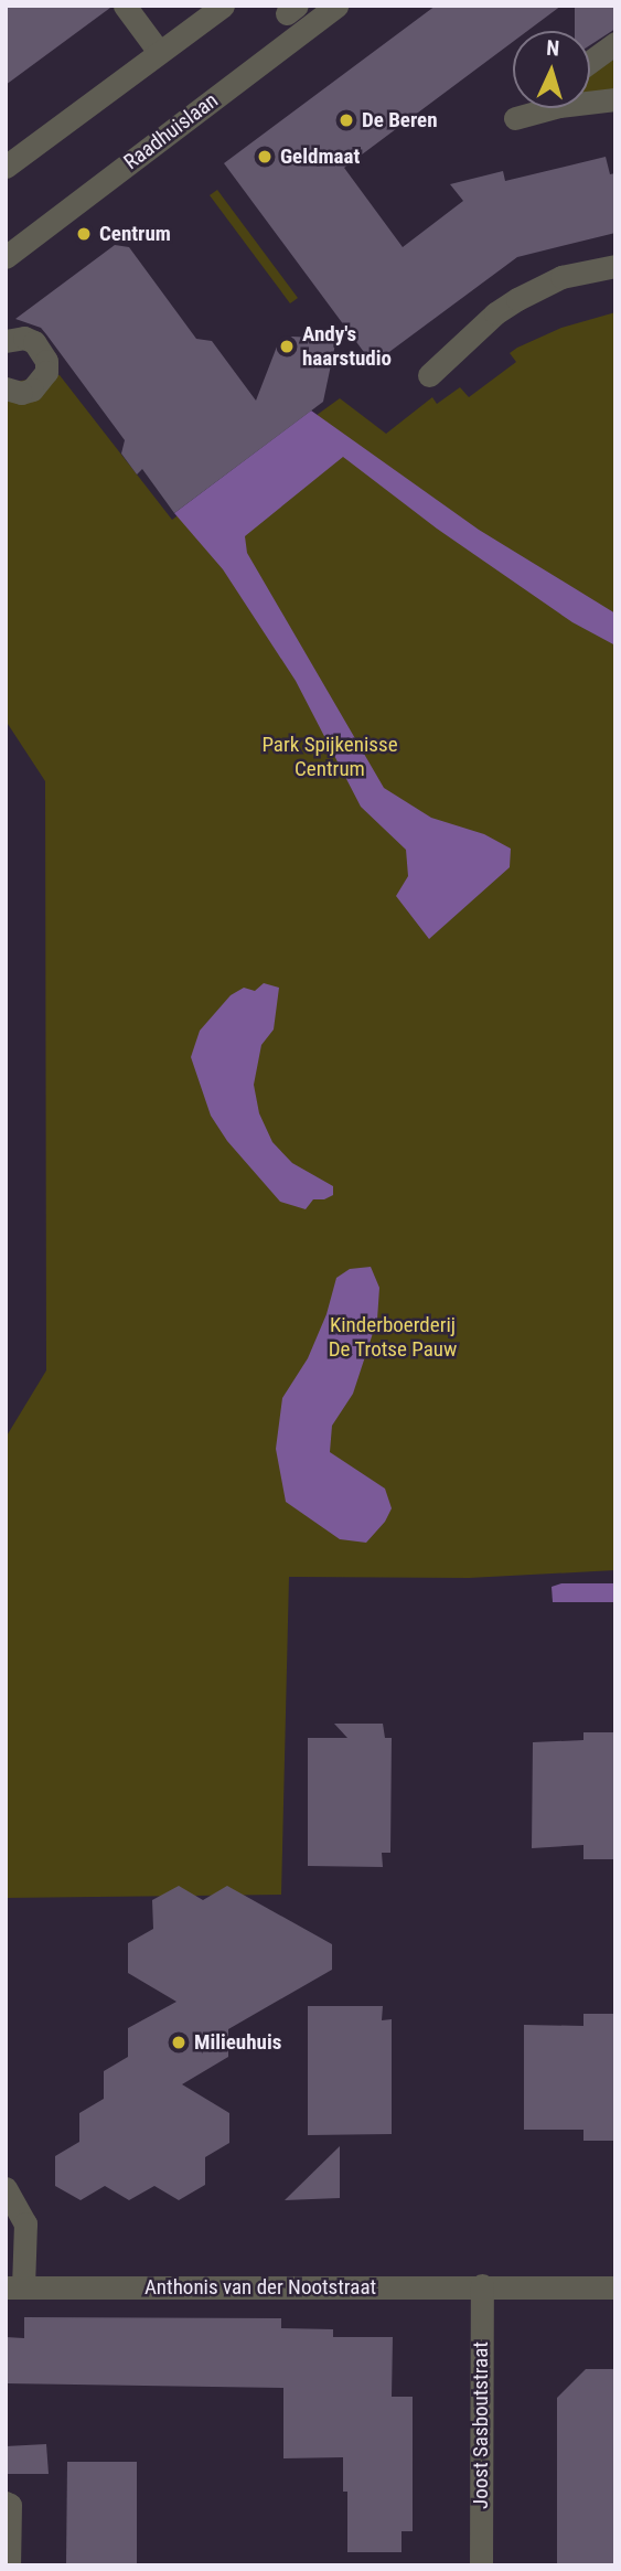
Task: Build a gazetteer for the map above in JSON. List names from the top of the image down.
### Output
{
  "streets": {
    "street": ["Raadhuislaan", "Anthonis van der Nootstraat", "Joost Sasboutstraat"]
  },
  "crossings": [
    ["Anthonis van der Nootstraat", "Joost Sasboutstraat"]
  ],
  "parks": ["Park Spijkenisse Centrum", "Kinderboerderij De Trotse Pauw"],
  "places": [
    "De Beren",
    "Geldmaat",
    "Centrum",
    "Andy's haarstudio",
    "Milieuhuis"
  ],
  "north": "top"
}
